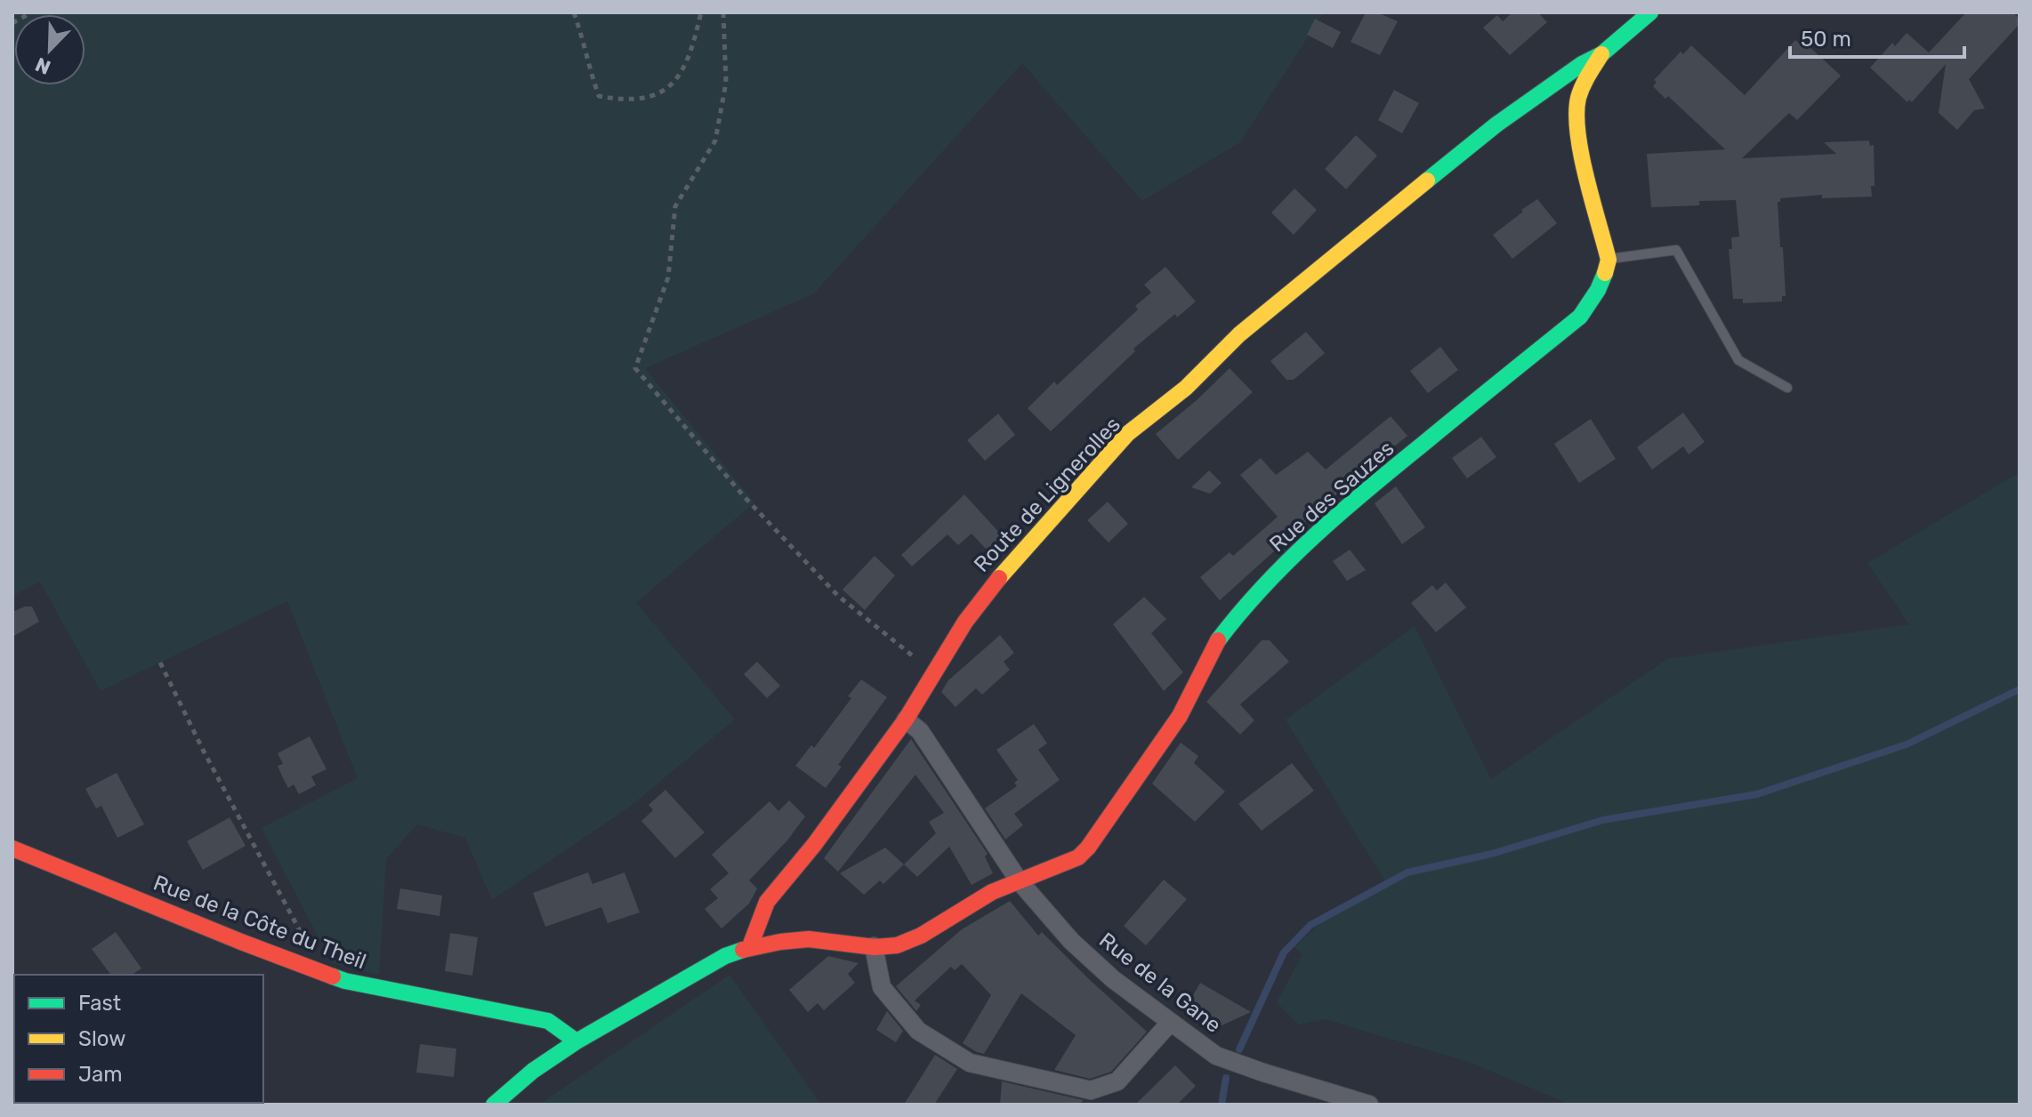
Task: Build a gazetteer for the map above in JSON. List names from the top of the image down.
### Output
{
  "streets": {
    "street": [
      "Route de Lignerolles",
      "Rue des Sauzes",
      "Rue de la Côte du Theil",
      "Rue de la Gane"
    ]
  },
  "crossings": [
    ["Route de Lignerolles", "Rue de la Gane"],
    ["Rue des Sauzes", "Rue de la Gane"]
  ],
  "legend": ["Fast", "Slow", "Jam"],
  "scale_bar": "50 m",
  "north": "bottom left"
}
